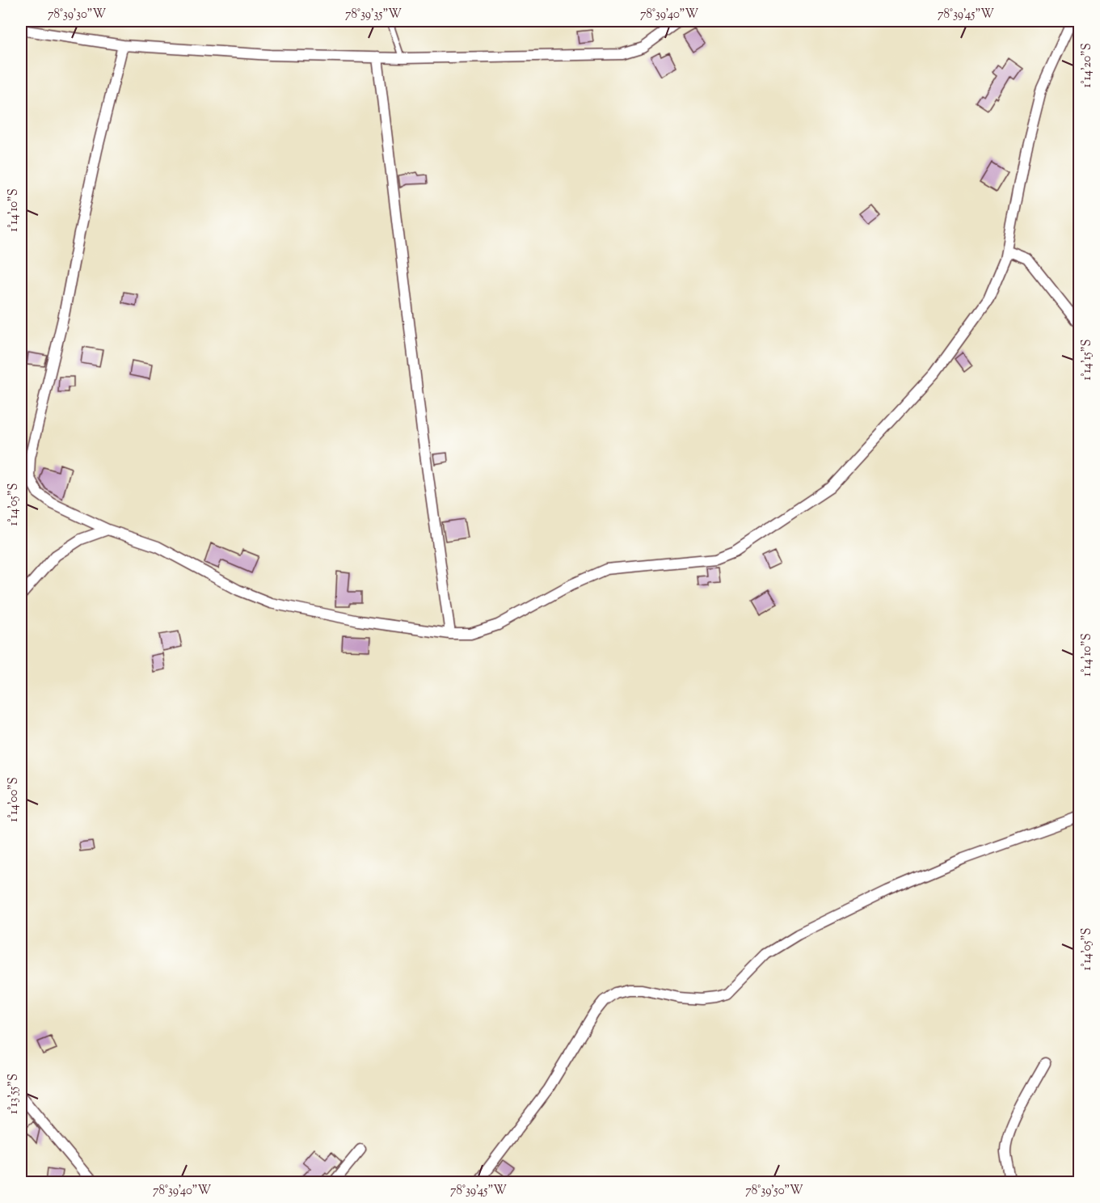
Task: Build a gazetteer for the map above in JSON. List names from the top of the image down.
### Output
{
  "coordinates": [
    "78°39'30\"W",
    "78°39'35\"W",
    "78°39'40\"W",
    "78°39'45\"W",
    "1°14'20\"S",
    "1°14'10\"S",
    "1°14'15\"S",
    "1°14'05\"S",
    "1°14'00\"S",
    "1°13'55\"S",
    "78°39'50\"W"
  ]
}
